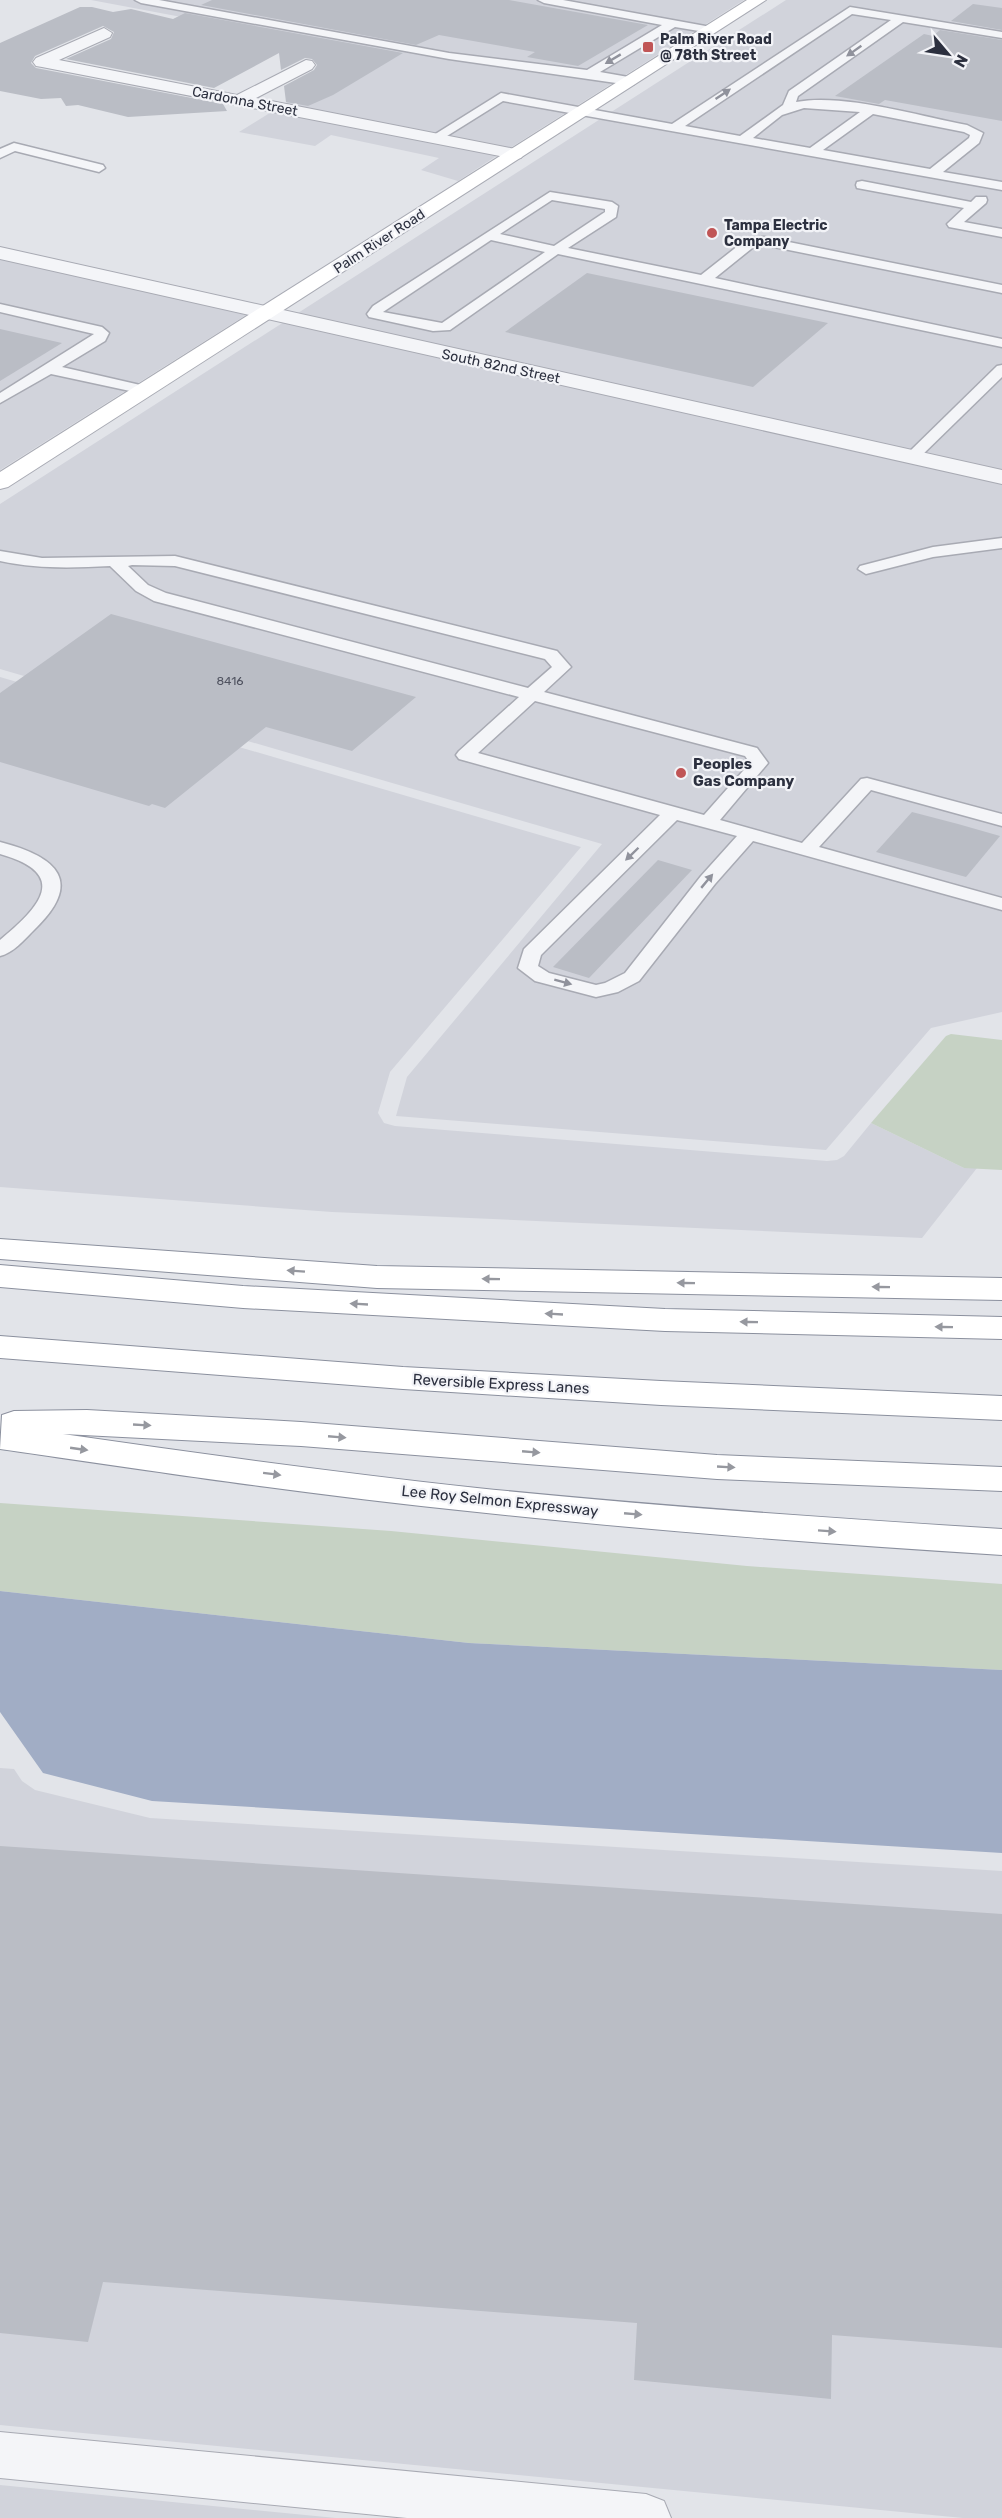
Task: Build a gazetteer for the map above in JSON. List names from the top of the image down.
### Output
{
  "streets": {
    "main road": ["Palm River Road", "Reversible Express Lanes", "Lee Roy Selmon Expressway"],
    "street": ["Cardonna Street", "South 82nd Street"]
  },
  "crossings": [
    ["Cardonna Street", "Palm River Road"],
    ["Palm River Road", "South 82nd Street"]
  ],
  "places": {
    "transit": ["Palm River Road @ 78th Street"],
    "other": ["Tampa Electric Company", "Peoples Gas Company"]
  },
  "house_numbers": ["8416"],
  "north": "bottom right"
}
